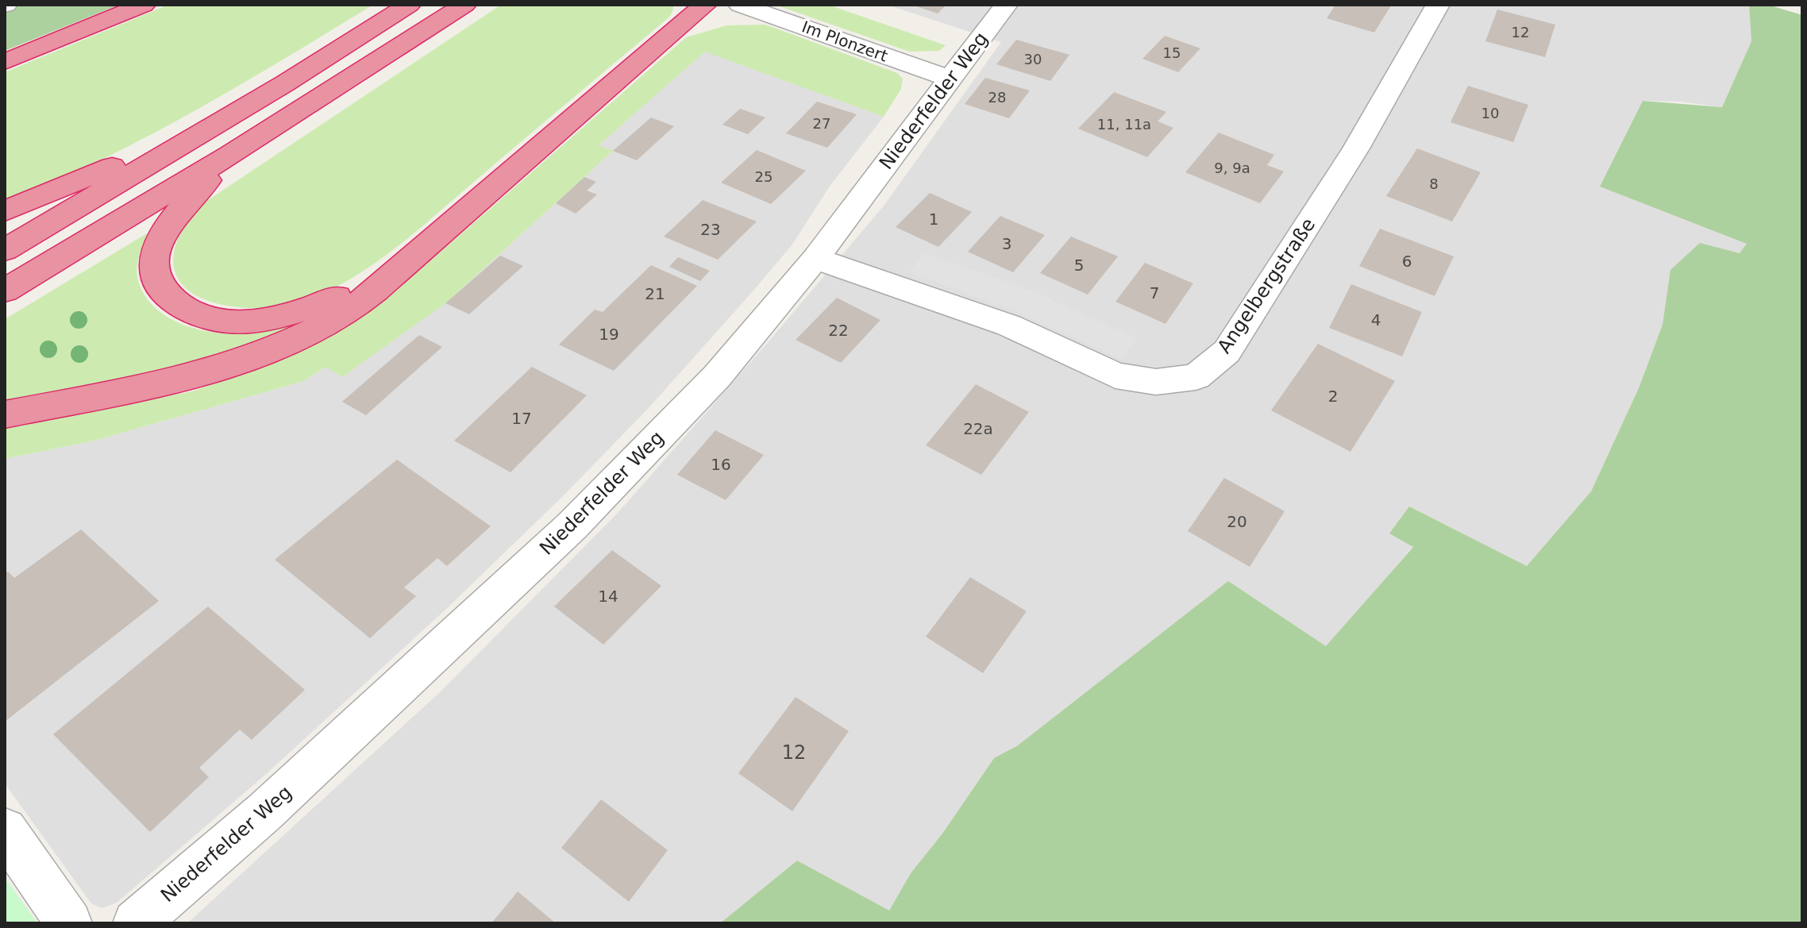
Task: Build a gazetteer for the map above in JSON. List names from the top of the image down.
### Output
{
  "streets": {
    "street": ["Im Plonzert", "Niederfelder Weg", "Angelbergstraße"]
  },
  "crossings": [
    ["Im Plonzert", "Niederfelder Weg"],
    ["Niederfelder Weg", "Angelbergstraße"]
  ],
  "house_numbers": [
    "12",
    "15",
    "30",
    "28",
    "10",
    "27",
    "11, 11a",
    "9, 9a",
    "25",
    "8",
    "1",
    "23",
    "3",
    "6",
    "5",
    "7",
    "21",
    "4",
    "22",
    "19",
    "2",
    "17",
    "22a",
    "16",
    "20",
    "14",
    "12"
  ]
}
